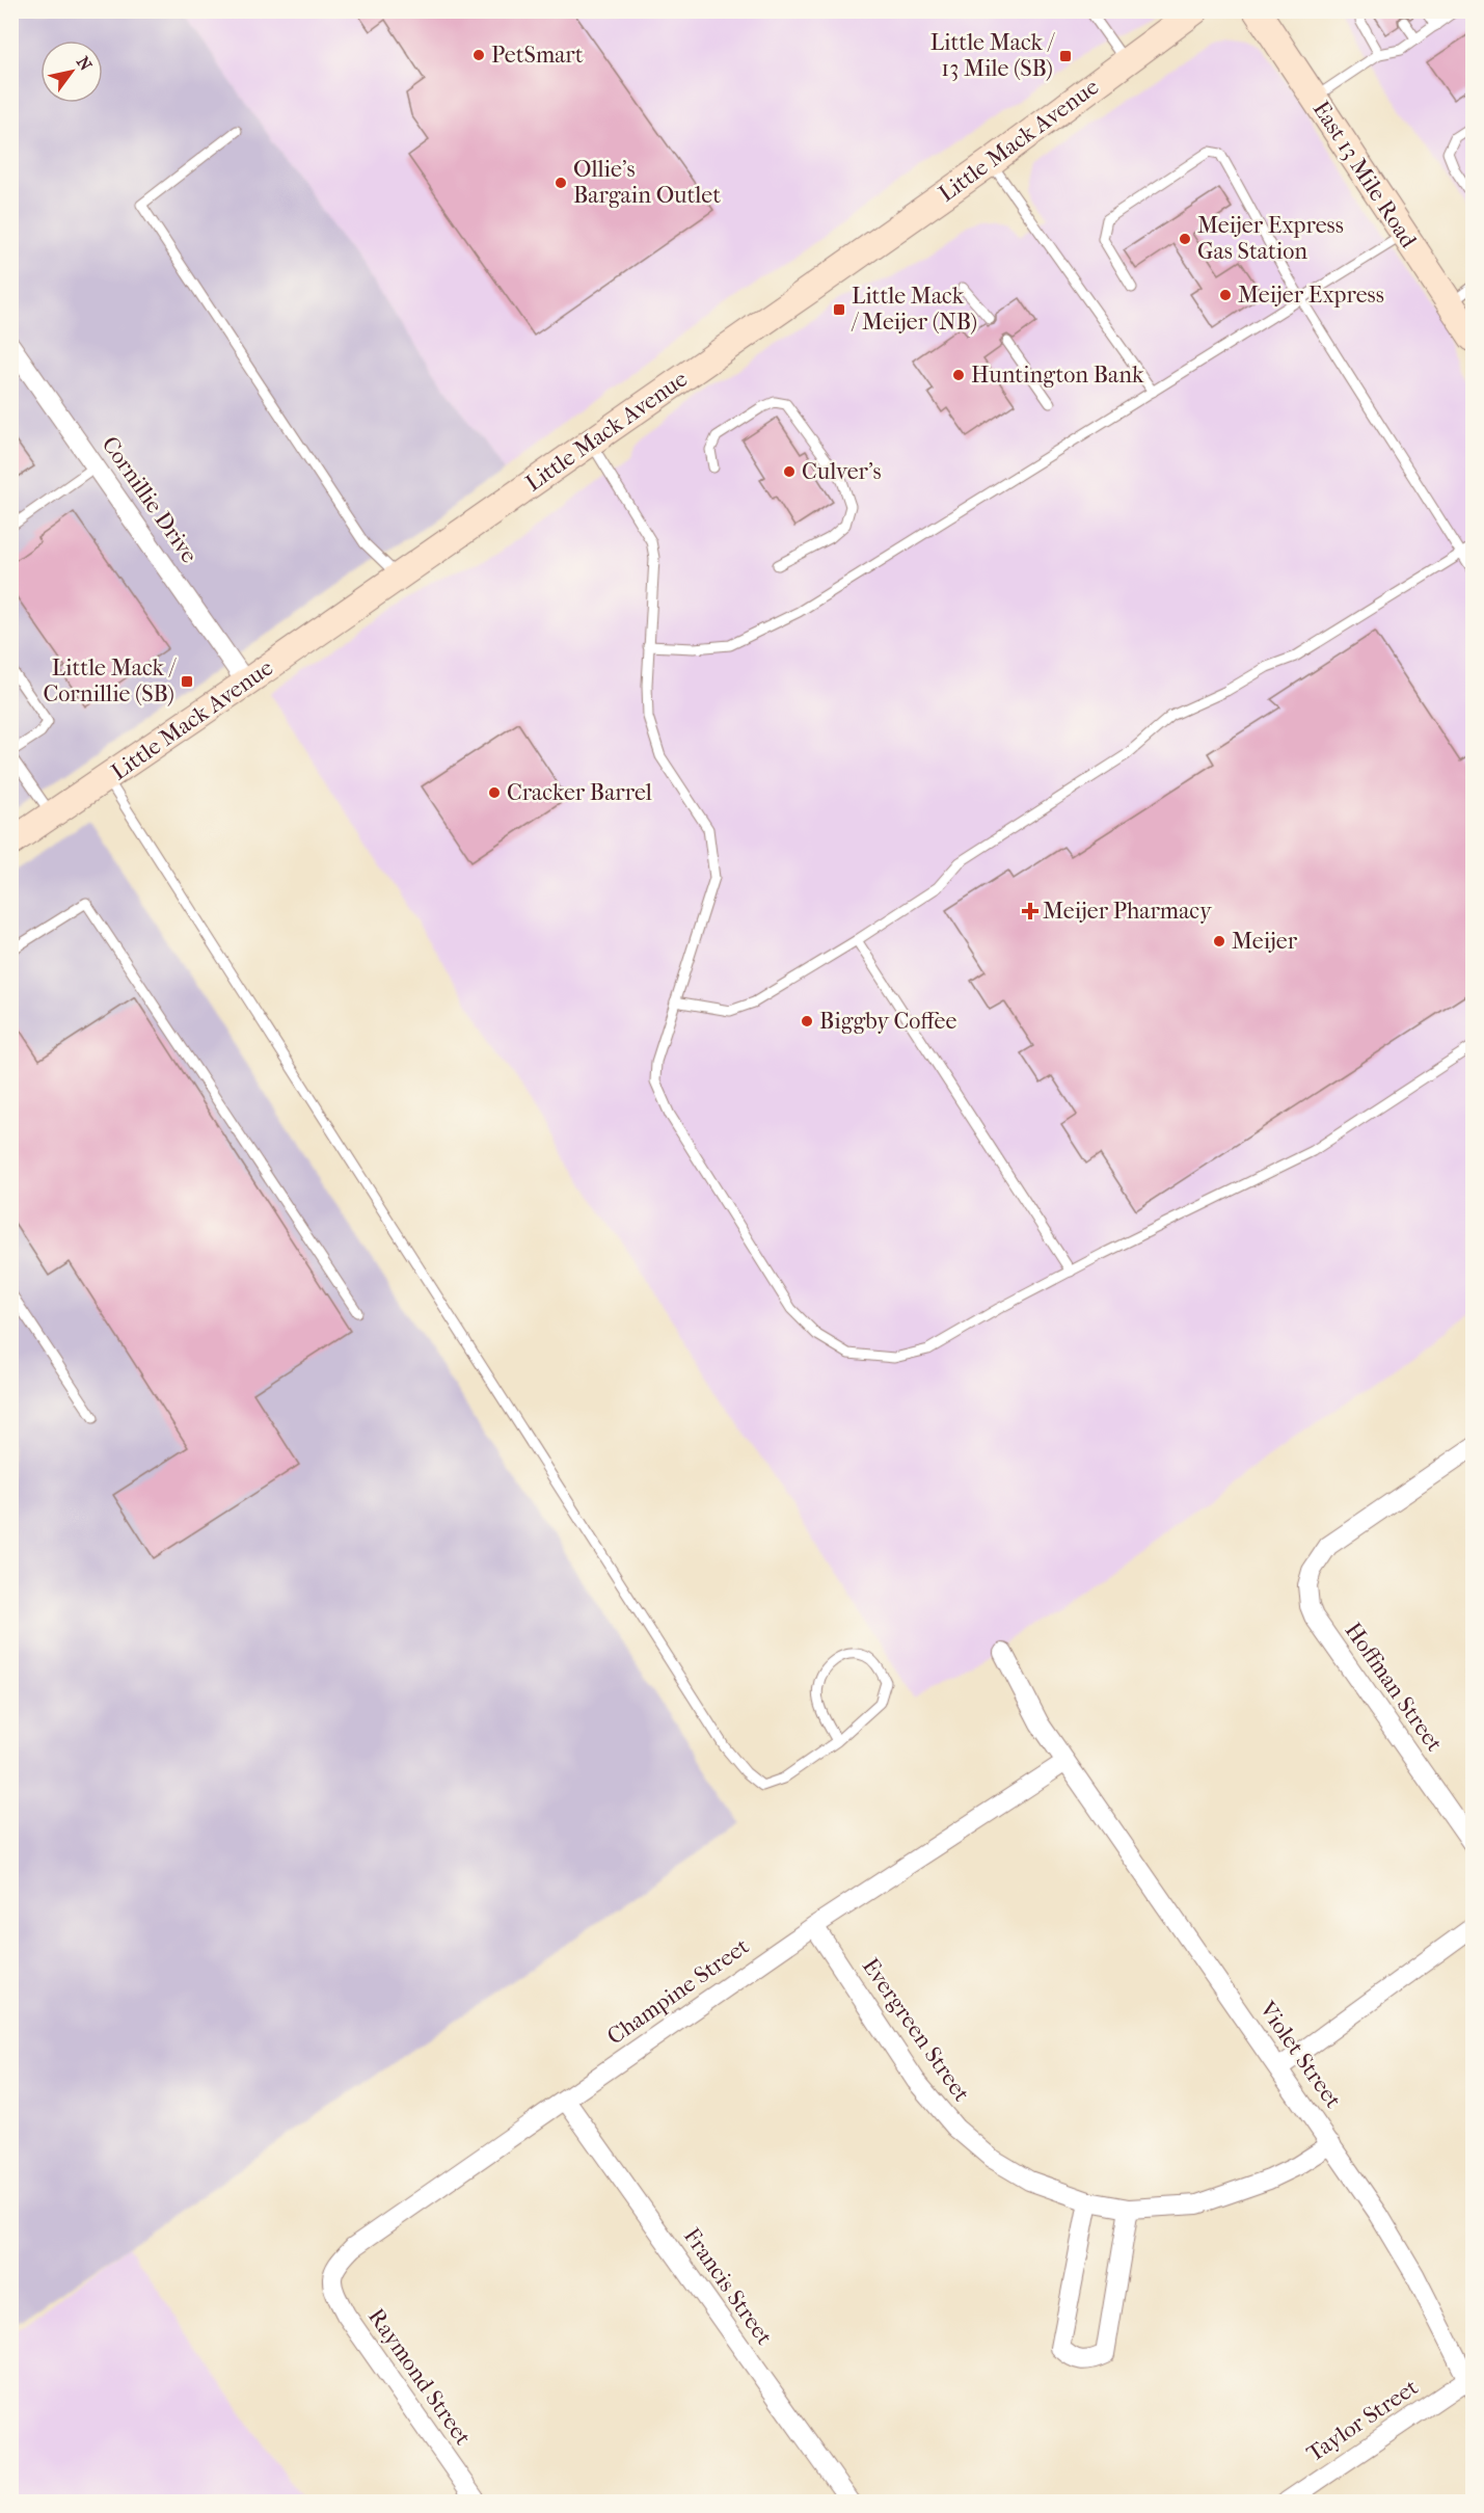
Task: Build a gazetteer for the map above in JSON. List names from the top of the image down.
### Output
{
  "streets": {
    "main road": ["Little Mack Avenue", "East 13 Mile Road"],
    "street": [
      "Cornillie Drive",
      "Hoffman Street",
      "Champine Street",
      "Evergreen Street",
      "Violet Street",
      "Francis Street",
      "Raymond Street",
      "Taylor Street"
    ]
  },
  "crossings": [
    ["Little Mack Avenue", "Cornillie Drive"],
    ["Champine Street", "Evergreen Street"],
    ["Champine Street", "Violet Street"],
    ["Champine Street", "Francis Street"],
    ["Champine Street", "Raymond Street"],
    ["Evergreen Street", "Violet Street"],
    ["Violet Street", "Taylor Street"]
  ],
  "places": {
    "other": [
      "PetSmart",
      "Ollie's Bargain Outlet",
      "Meijer Express Gas Station",
      "Meijer Express",
      "Huntington Bank",
      "Culver's",
      "Cracker Barrel",
      "Meijer",
      "Biggby Coffee"
    ],
    "transit": ["Little Mack / 13 Mile (SB)", "Little Mack / Meijer (NB)", "Little Mack / Cornillie (SB)"],
    "health": ["Meijer Pharmacy"]
  },
  "north": "top right"
}
